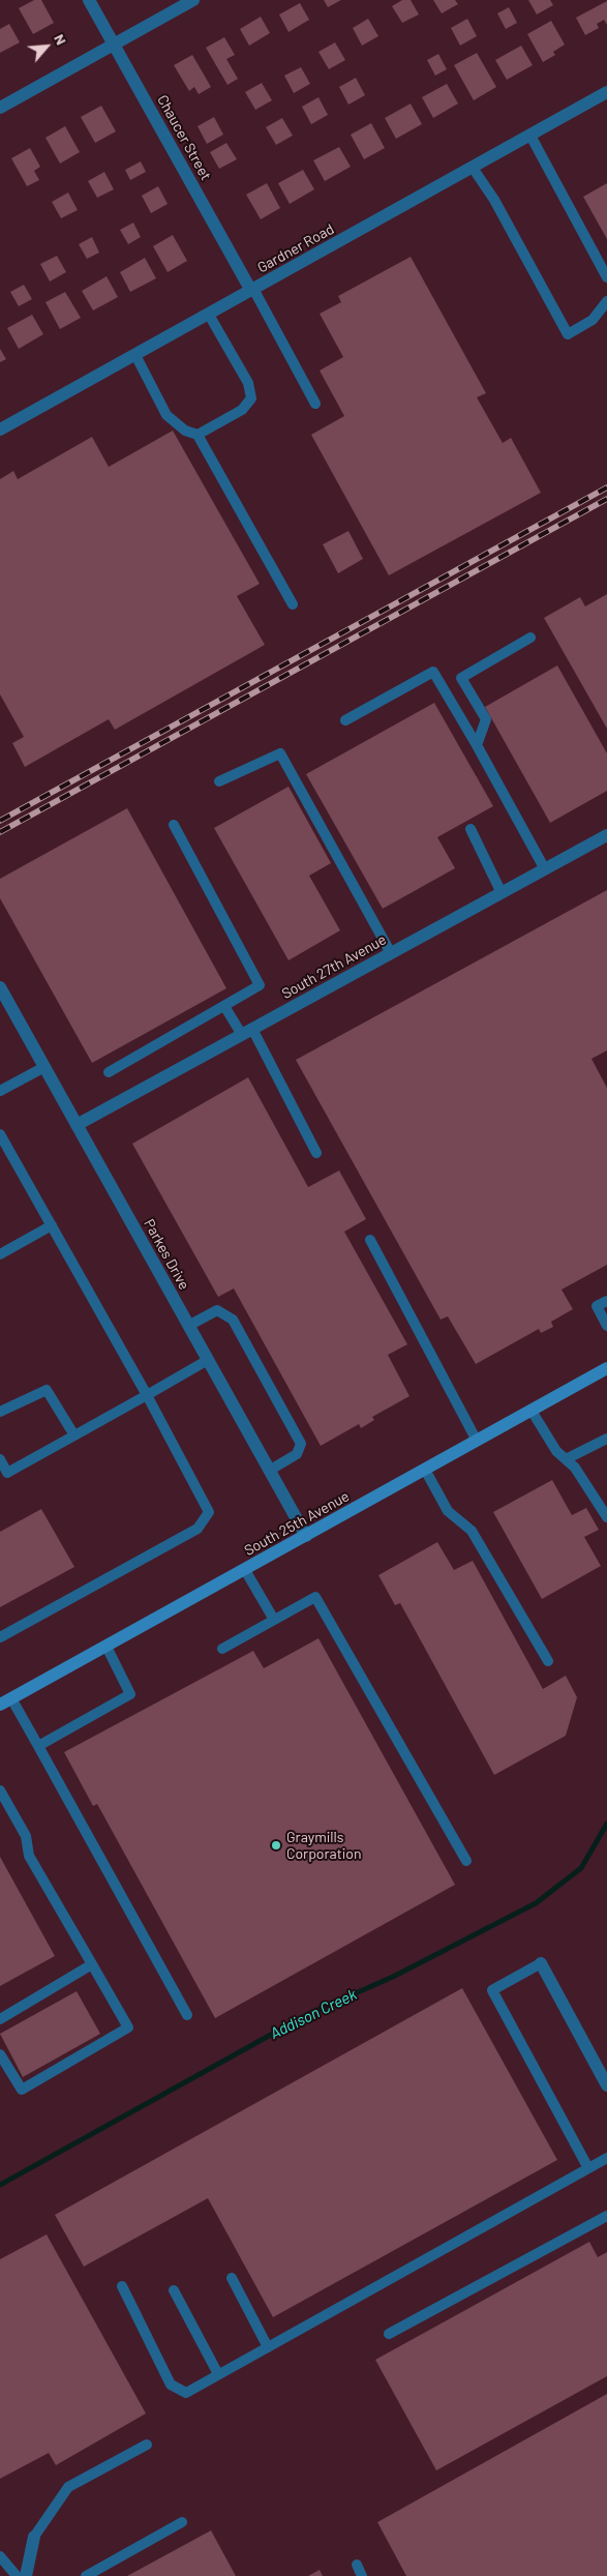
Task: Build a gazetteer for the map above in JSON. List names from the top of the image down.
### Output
{
  "streets": {
    "main road": ["South 25th Avenue"],
    "street": [
      "Chaucer Street",
      "Gardner Road",
      "South 27th Avenue",
      "Parkes Drive"
    ]
  },
  "crossings": [
    ["Chaucer Street", "Gardner Road"],
    ["South 27th Avenue", "Parkes Drive"],
    ["Parkes Drive", "South 25th Avenue"]
  ],
  "water": ["Addison Creek"],
  "places": ["Graymills Corporation"],
  "north": "top right"
}
